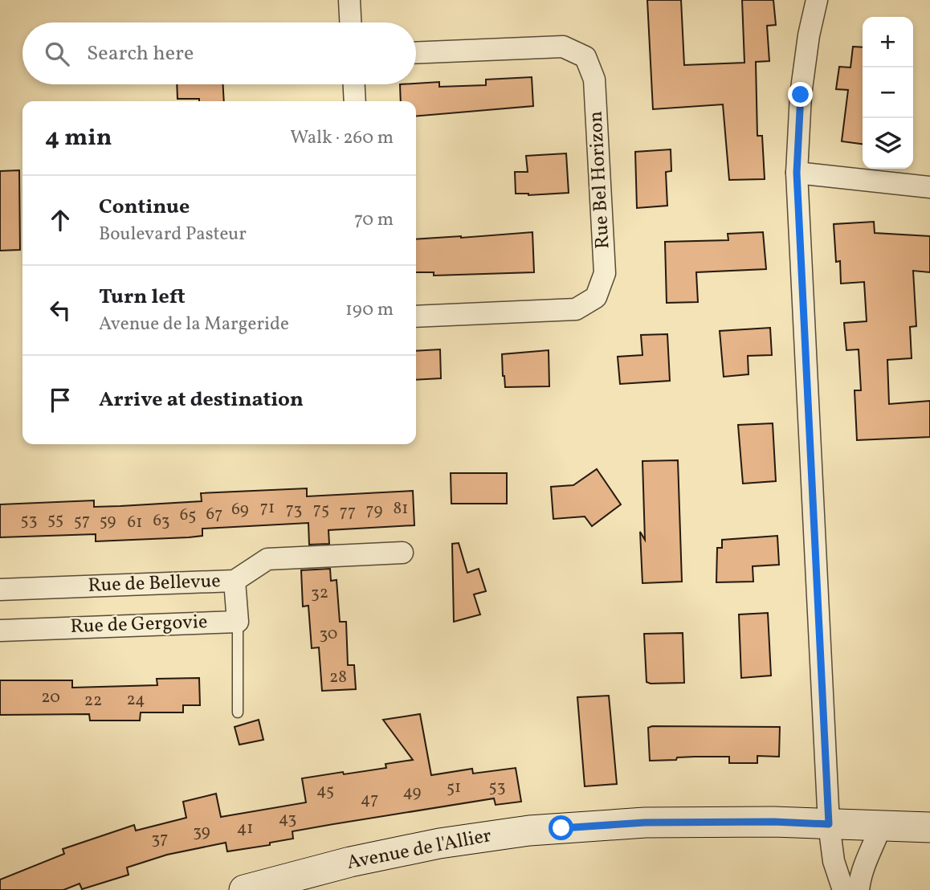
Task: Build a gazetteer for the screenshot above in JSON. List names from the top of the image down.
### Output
{
  "streets": {
    "main road": ["Avenue de l'Allier"],
    "street": ["Rue Bel Horizon", "Rue de Bellevue", "Rue de Gergovie"]
  },
  "house_numbers": [
    "71",
    "81",
    "69",
    "73",
    "75",
    "79",
    "77",
    "67",
    "65",
    "55",
    "53",
    "57",
    "59",
    "63",
    "61",
    "32",
    "30",
    "28",
    "20",
    "24",
    "22",
    "53",
    "51",
    "45",
    "49",
    "47",
    "43",
    "41",
    "39",
    "37"
  ],
  "page": {
    "map_buttons": ["+", "−"],
    "search": "Search here",
    "heading": ["4 min", "Walk · 260 m"],
    "list": [
      ["Continue", "Boulevard Pasteur", "70 m"],
      ["Turn left", "Avenue de la Margeride", "190 m"],
      "Arrive at destination"
    ]
  }
}
